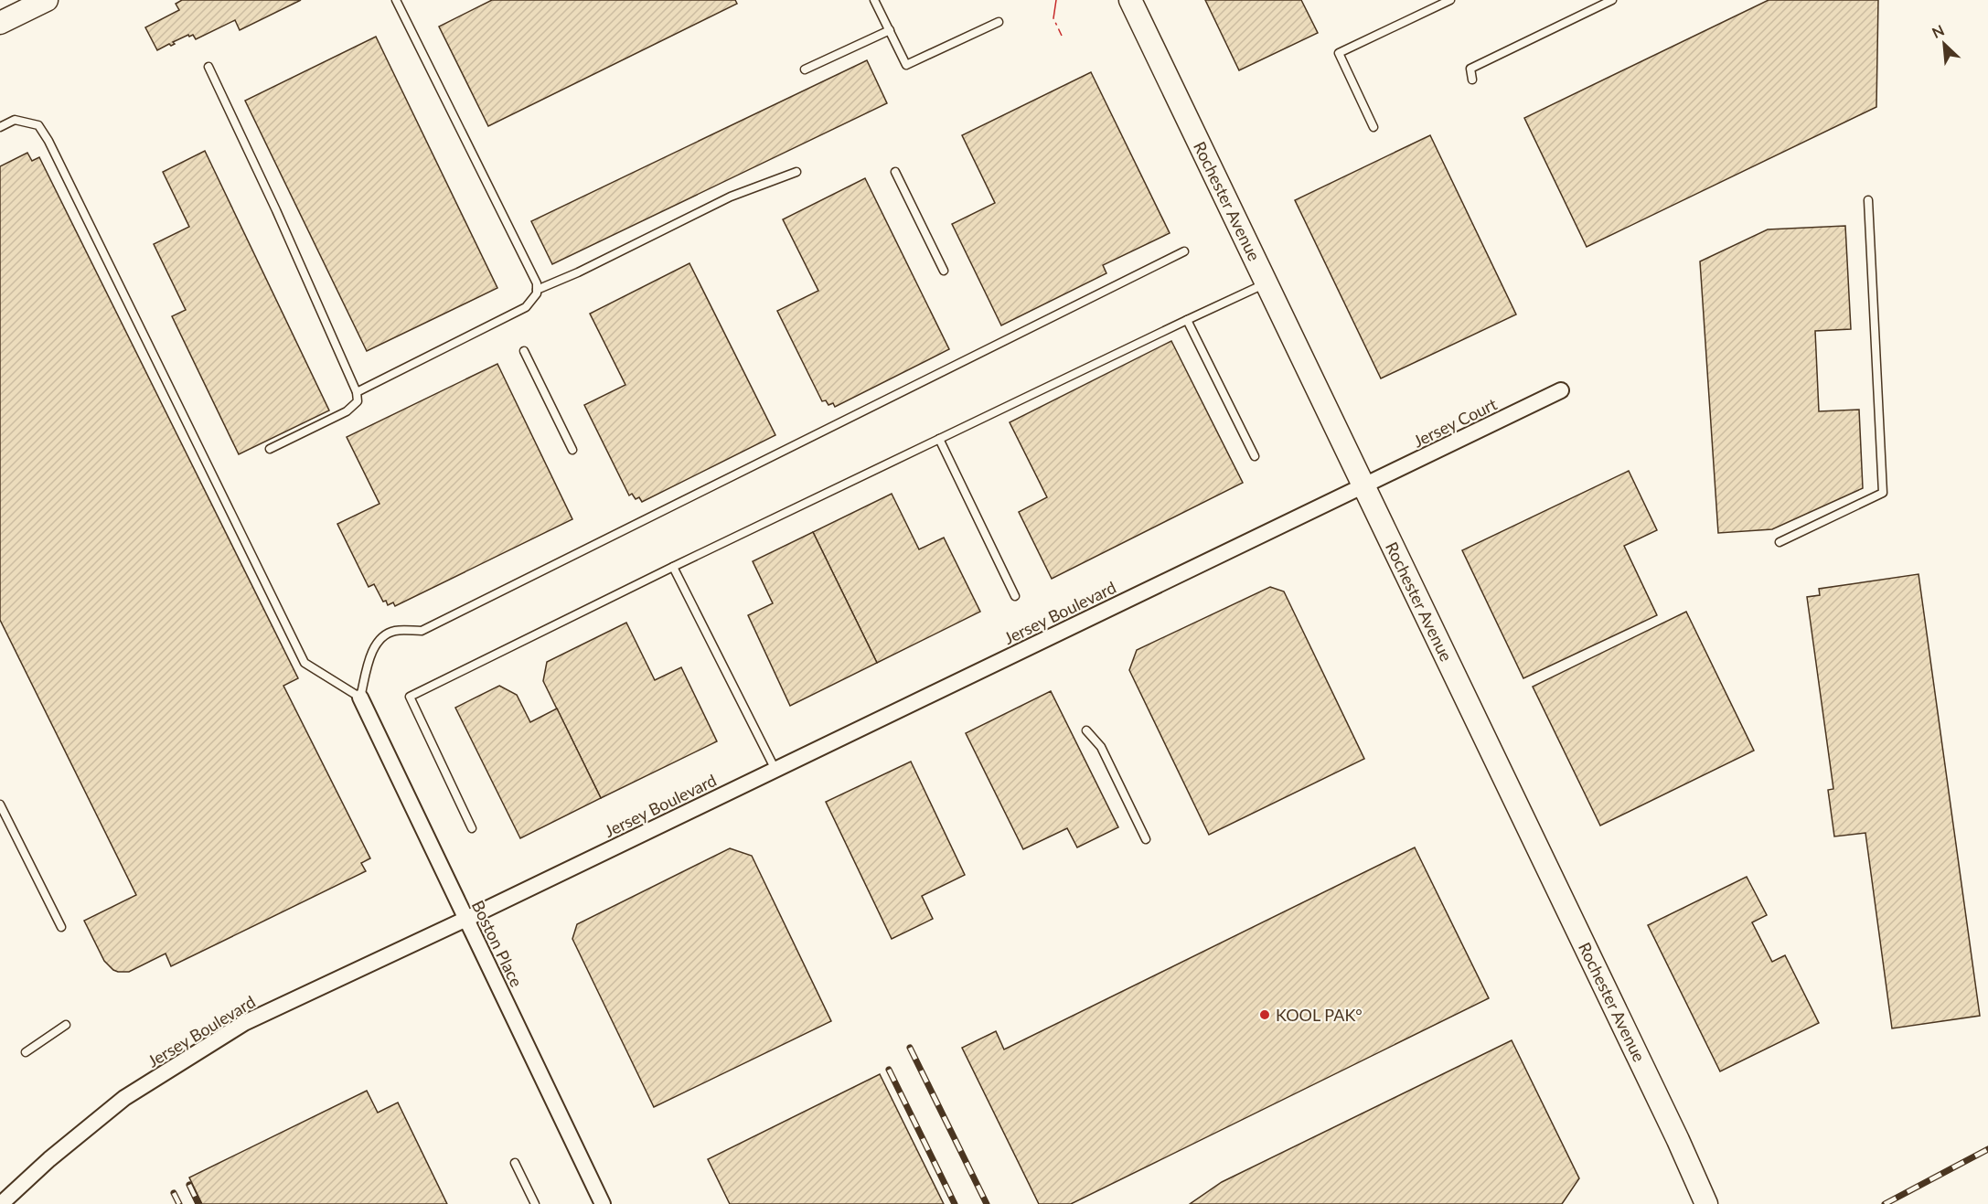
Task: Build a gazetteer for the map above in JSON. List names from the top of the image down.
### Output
{
  "streets": {
    "main road": ["Rochester Avenue"],
    "street": ["Jersey Court", "Jersey Boulevard", "Boston Place"]
  },
  "crossings": [
    ["Rochester Avenue", "Jersey Court"],
    ["Rochester Avenue", "Jersey Boulevard"],
    ["Jersey Court", "Jersey Boulevard"],
    ["Jersey Boulevard", "Boston Place"]
  ],
  "places": ["KOOL PAK°"],
  "north": "top left"
}
